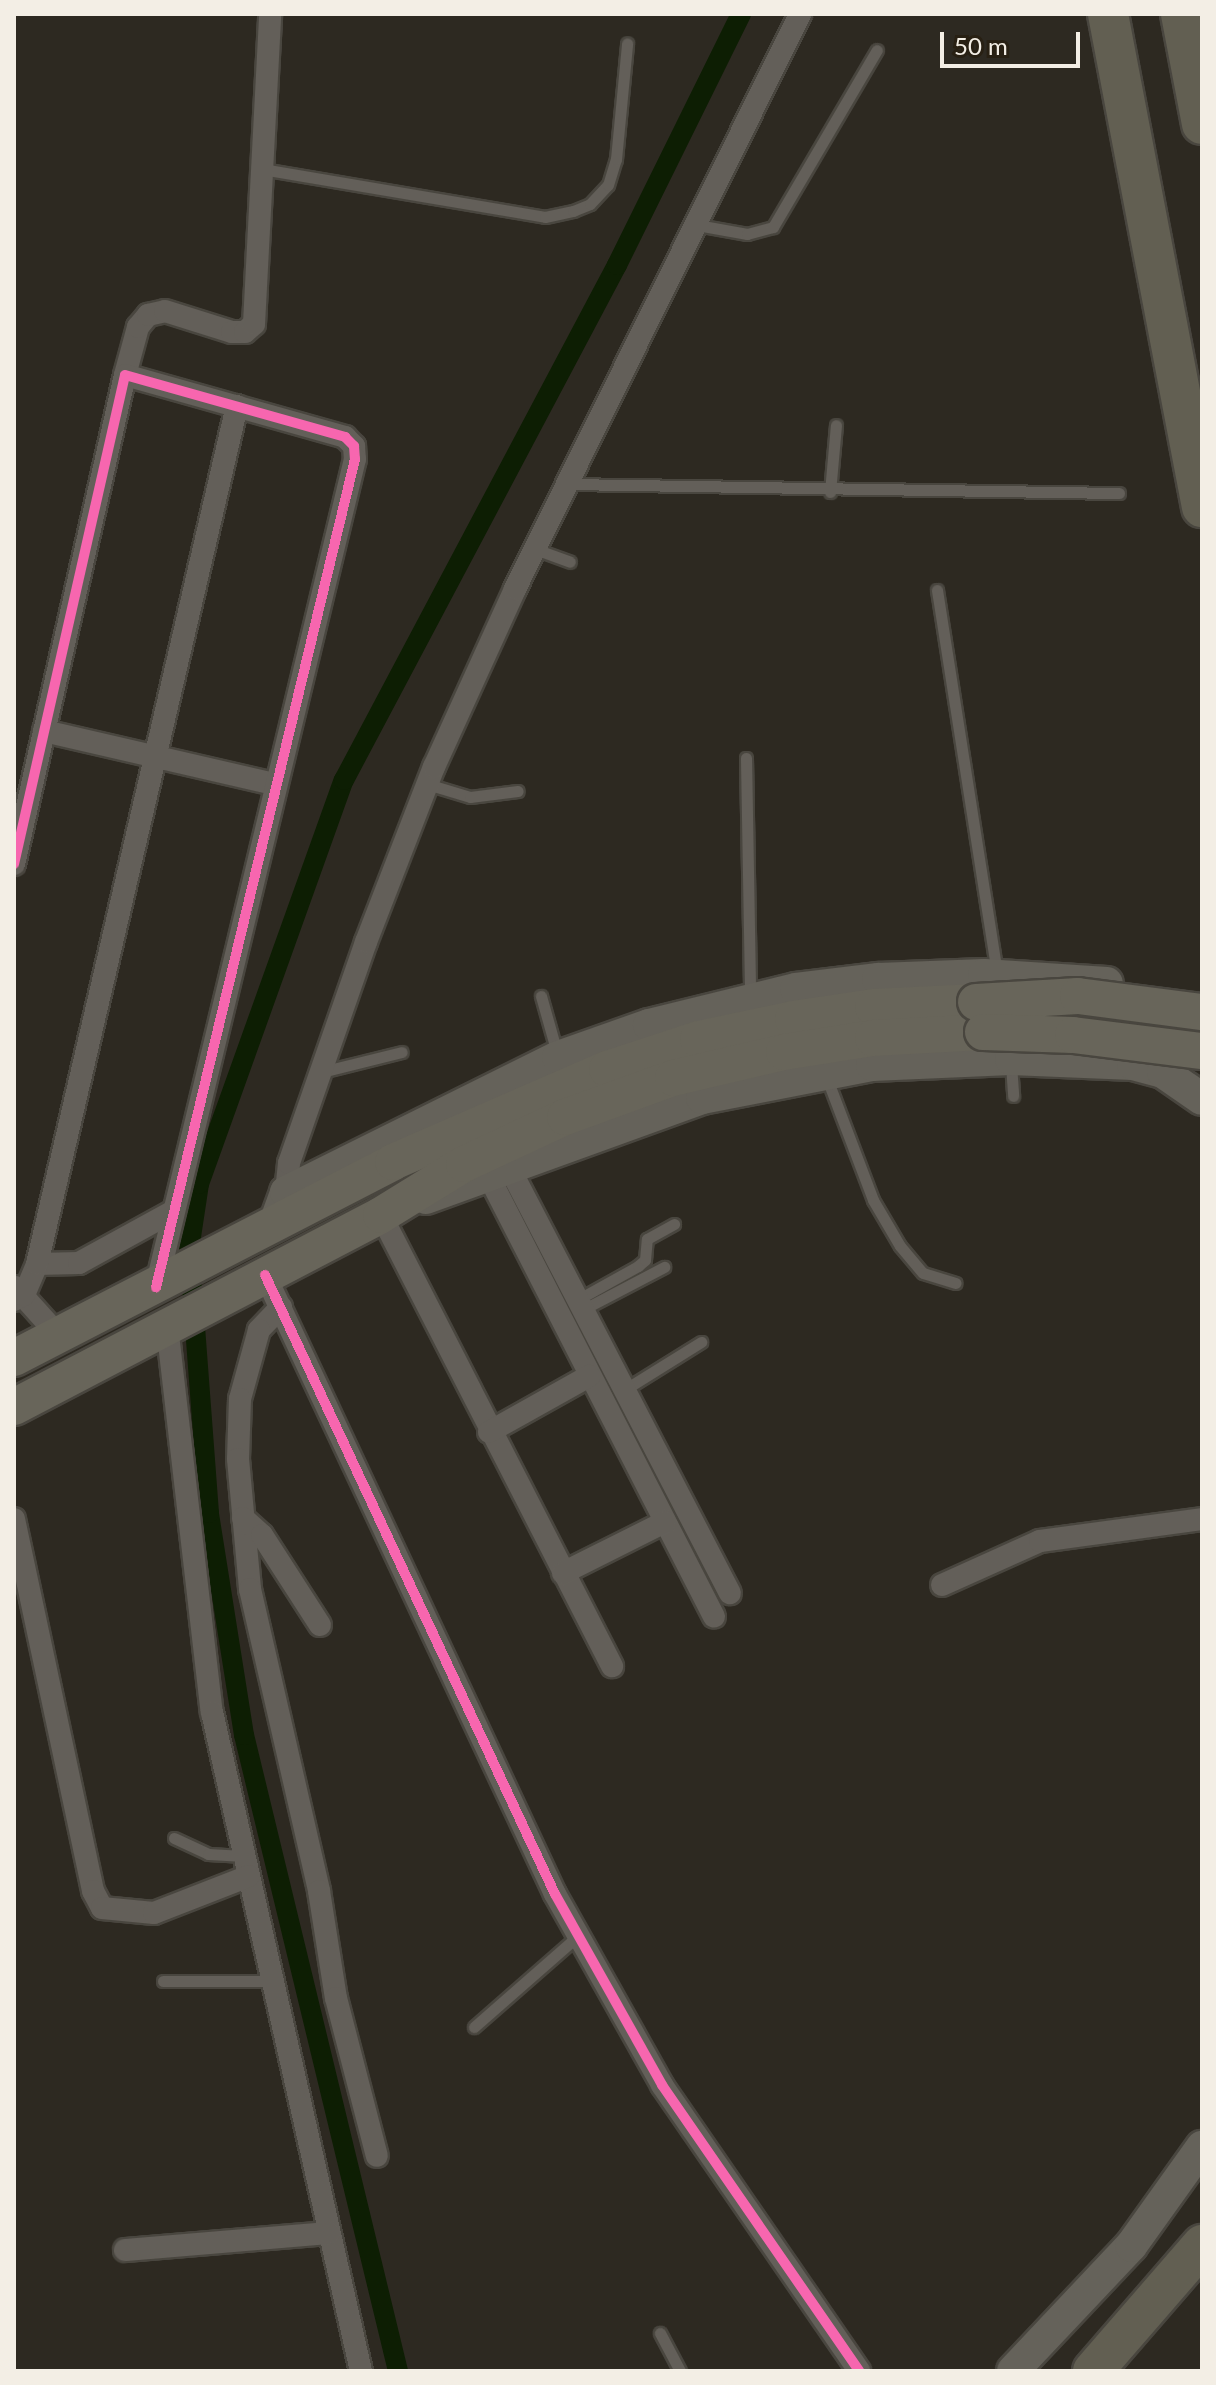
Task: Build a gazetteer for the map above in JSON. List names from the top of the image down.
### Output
{
  "scale_bar": "50 m"
}
